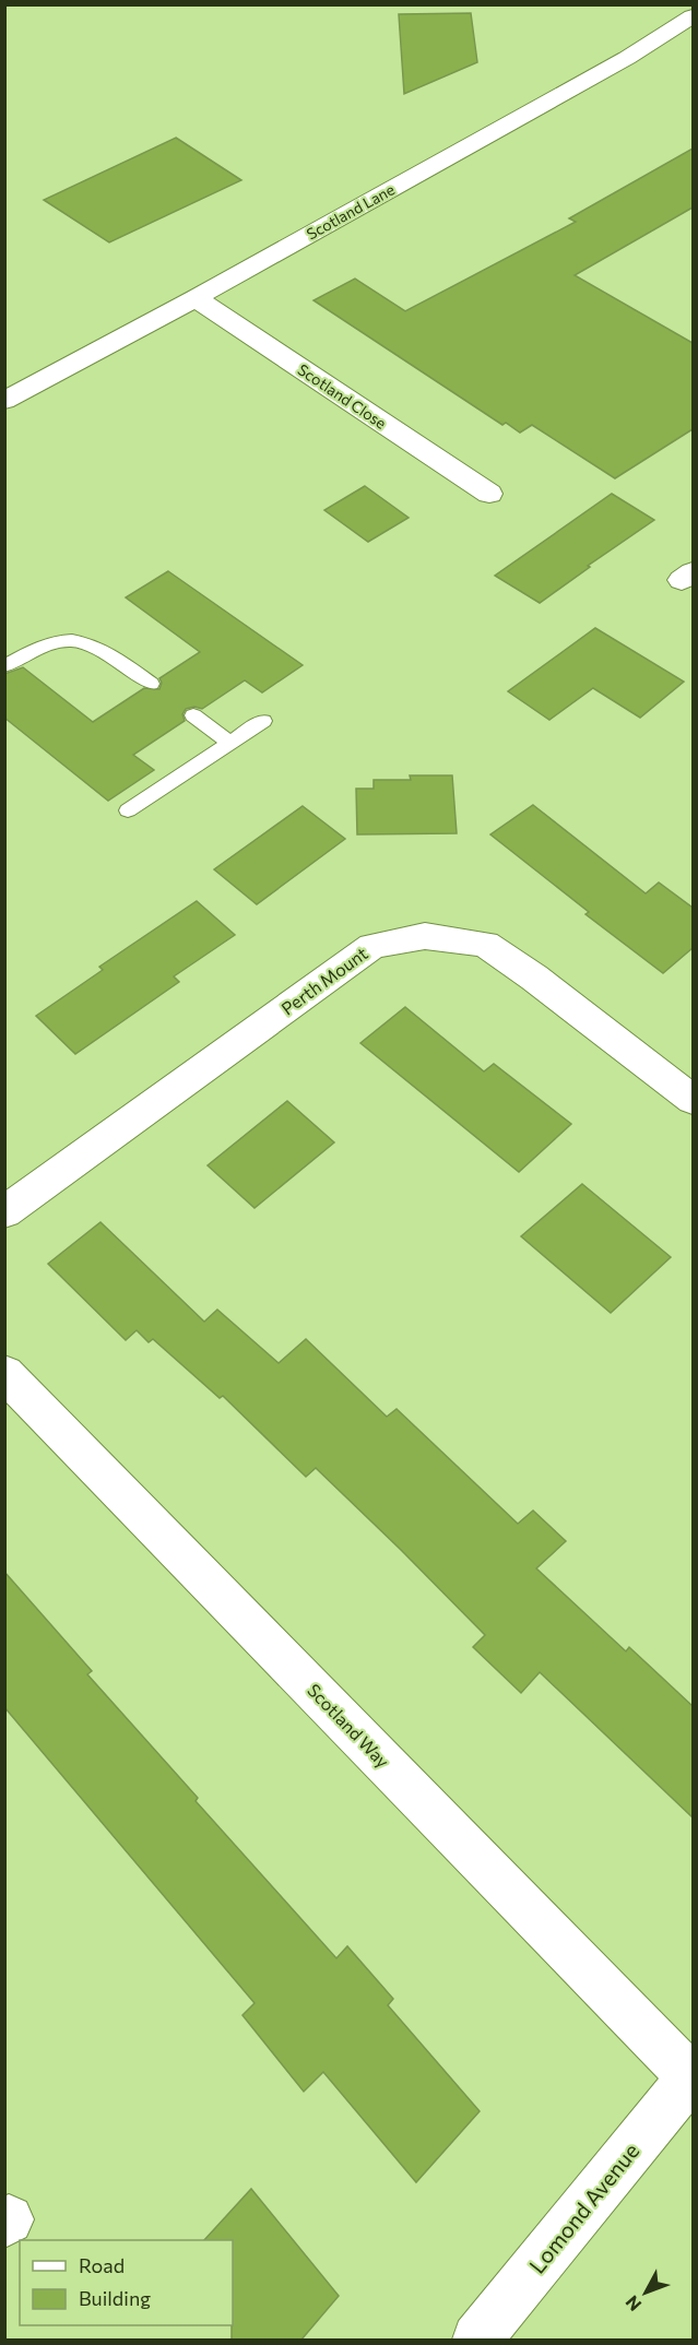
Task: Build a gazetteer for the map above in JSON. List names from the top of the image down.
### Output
{
  "streets": {
    "street": [
      "Scotland Lane",
      "Scotland Close",
      "Perth Mount",
      "Scotland Way",
      "Lomond Avenue"
    ]
  },
  "crossings": [
    ["Scotland Lane", "Scotland Close"],
    ["Scotland Way", "Lomond Avenue"]
  ],
  "legend": ["Road", "Building"],
  "north": "bottom left"
}
